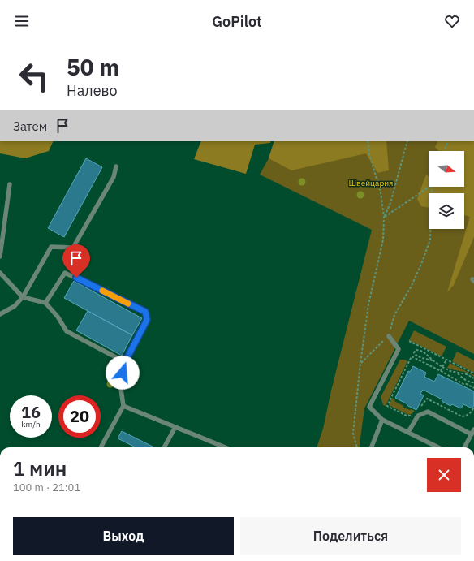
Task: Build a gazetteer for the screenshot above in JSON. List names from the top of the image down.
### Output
{
  "parks": ["Швейцария"],
  "north": "right",
  "page": {
    "header": "GoPilot",
    "turn": ["50 m", "Налево"],
    "then": "Затем",
    "speed": "16 km/h",
    "limit": "20",
    "heading": ["1 мин", "100 m · 21:01"],
    "buttons": ["Выход", "Поделиться"]
  }
}
